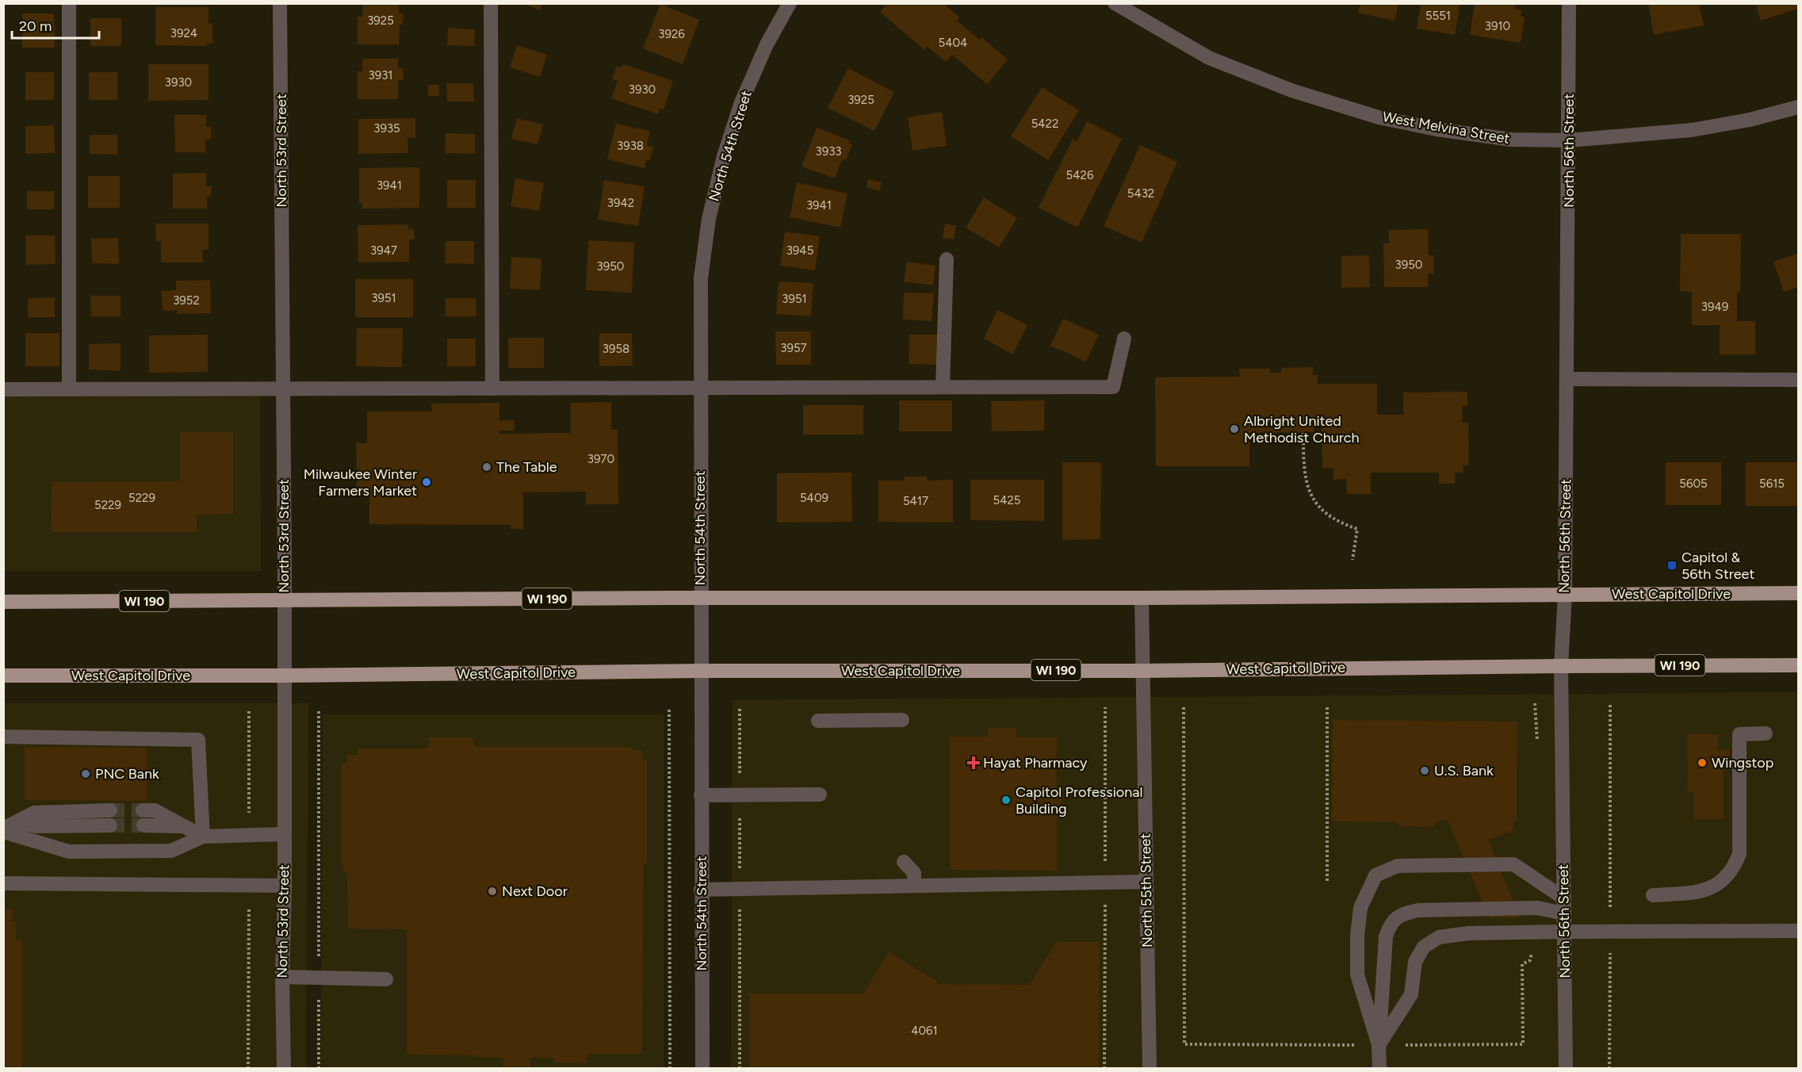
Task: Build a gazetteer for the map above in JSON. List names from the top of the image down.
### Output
{
  "streets": {
    "main road": ["West Capitol Drive", "WI 190"],
    "street": [
      "West Melvina Street",
      "North 54th Street",
      "North 53rd Street",
      "North 56th Street",
      "North 55th Street"
    ]
  },
  "crossings": [
    ["West Melvina Street", "North 56th Street"],
    ["North 54th Street", "West Capitol Drive"],
    ["North 53rd Street", "West Capitol Drive"],
    ["North 56th Street", "West Capitol Drive"],
    ["West Capitol Drive", "North 55th Street"]
  ],
  "places": {
    "other": [
      "Albright United Methodist Church",
      "The Table",
      "Milwaukee Winter Farmers Market",
      "Wingstop",
      "U.S. Bank",
      "PNC Bank",
      "Capitol Professional Building",
      "Next Door"
    ],
    "transit": ["Capitol & 56th Street"],
    "health": ["Hayat Pharmacy"]
  },
  "house_numbers": [
    "5551",
    "3925",
    "3910",
    "3924",
    "3926",
    "5404",
    "3931",
    "3930",
    "3930",
    "3925",
    "5422",
    "3935",
    "3938",
    "3933",
    "5426",
    "3941",
    "5432",
    "3942",
    "3941",
    "3947",
    "3945",
    "3950",
    "3950",
    "3951",
    "3951",
    "3952",
    "3949",
    "3957",
    "3958",
    "3970",
    "5605",
    "5615",
    "5229",
    "5409",
    "5425",
    "5417",
    "5229",
    "4061"
  ],
  "scale_bar": "20 m"
}
